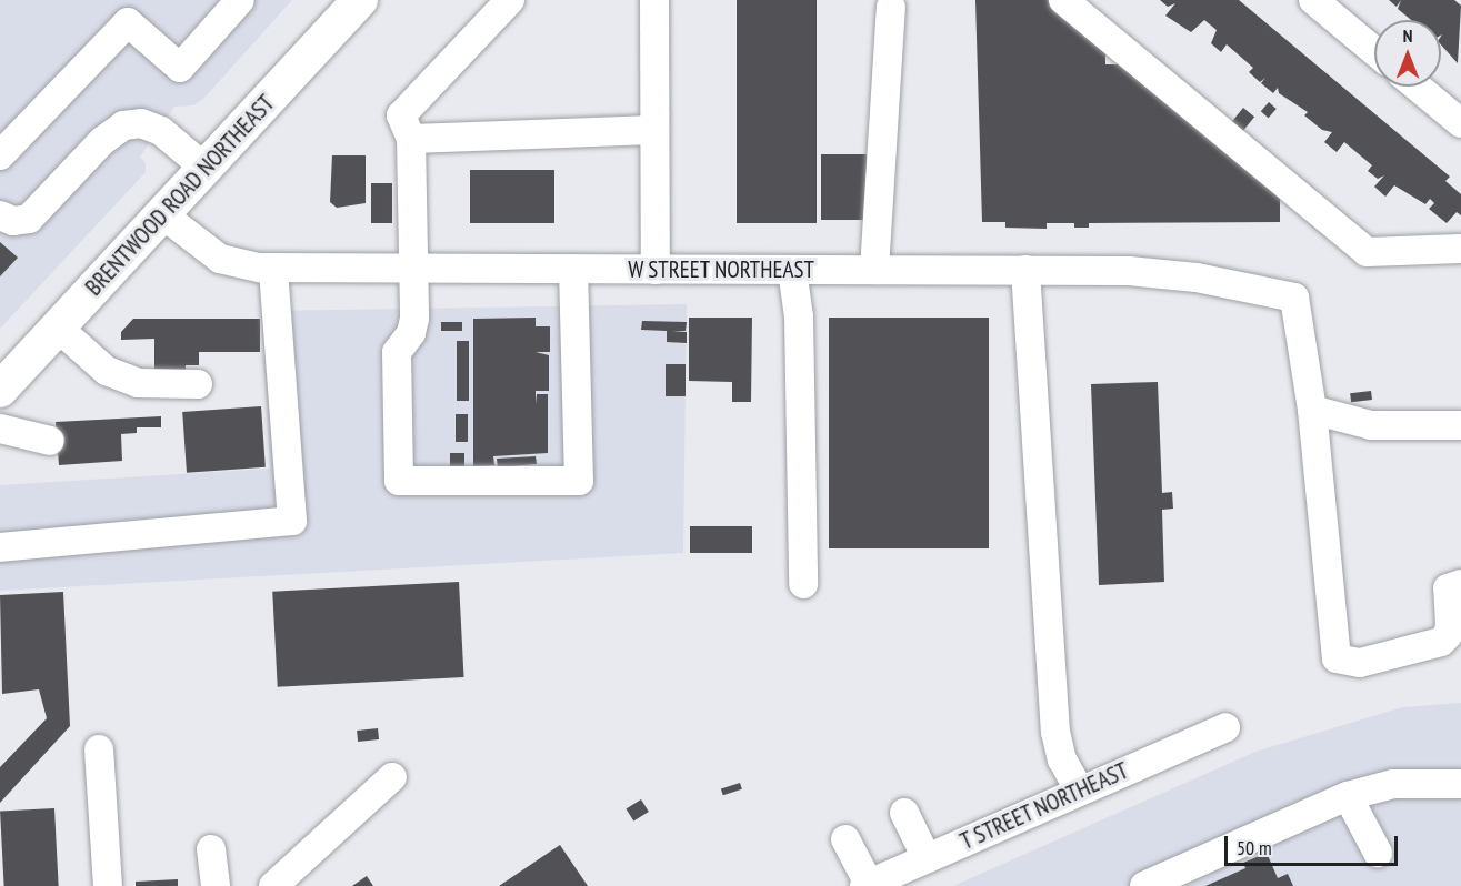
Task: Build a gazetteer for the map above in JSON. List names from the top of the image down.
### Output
{
  "streets": {
    "main road": ["BRENTWOOD ROAD NORTHEAST"],
    "street": ["W STREET NORTHEAST", "T STREET NORTHEAST"]
  },
  "crossings": [
    ["BRENTWOOD ROAD NORTHEAST", "W STREET NORTHEAST"]
  ],
  "scale_bar": "50 m",
  "north": "top"
}
